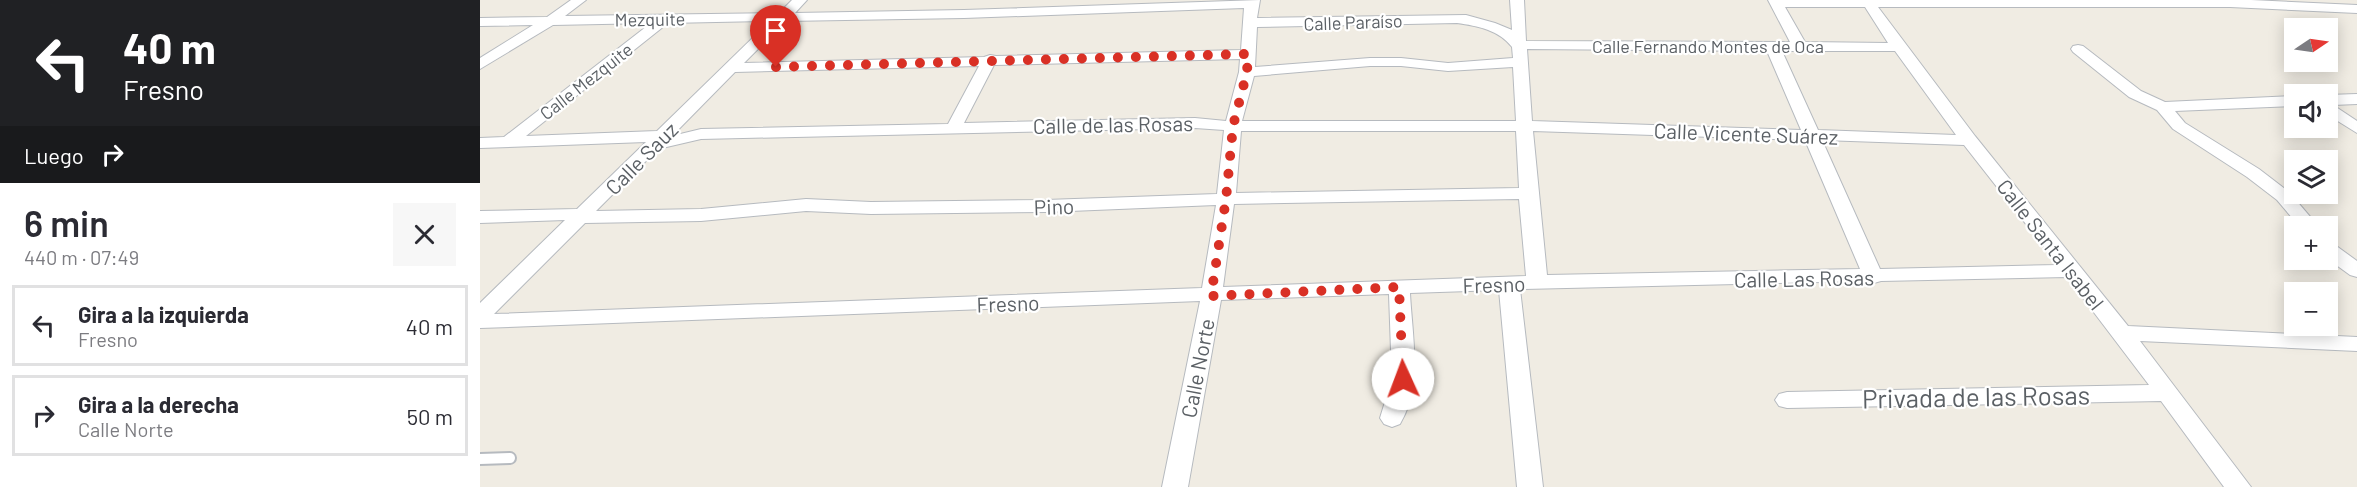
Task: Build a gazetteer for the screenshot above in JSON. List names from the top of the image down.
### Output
{
  "streets": {
    "street": [
      "Mezquite",
      "Calle Paraíso",
      "Calle Fernando Montes de Oca",
      "Calle Mezquite",
      "Calle de las Rosas",
      "Calle Vicente Suárez",
      "Calle Sauz",
      "Pino",
      "Calle Santa Isabel",
      "Calle Las Rosas",
      "Fresno",
      "Calle Norte",
      "Privada de las Rosas"
    ]
  },
  "crossings": [
    ["Mezquite", "Calle Paraíso"],
    ["Mezquite", "Calle Mezquite"],
    ["Mezquite", "Calle Sauz"],
    ["Mezquite", "Calle Norte"],
    ["Calle Paraíso", "Calle Fernando Montes de Oca"],
    ["Calle Paraíso", "Calle Norte"],
    ["Calle Fernando Montes de Oca", "Calle Sauz"],
    ["Calle Fernando Montes de Oca", "Calle Santa Isabel"],
    ["Calle Fernando Montes de Oca", "Calle Norte"],
    ["Calle de las Rosas", "Calle Vicente Suárez"],
    ["Calle de las Rosas", "Calle Norte"],
    ["Calle Vicente Suárez", "Calle Santa Isabel"],
    ["Calle Sauz", "Pino"],
    ["Pino", "Calle Norte"],
    ["Calle Santa Isabel", "Calle Las Rosas"],
    ["Calle Santa Isabel", "Privada de las Rosas"],
    ["Calle Las Rosas", "Fresno"],
    ["Fresno", "Calle Norte"]
  ],
  "north": "right",
  "page": {
    "turn": ["40 m", "Fresno"],
    "map_buttons": ["+", "−"],
    "then": "Luego",
    "heading": ["6 min", "440 m · 07:49"],
    "list": [
      {
        "name": "Gira a la izquierda",
        "note": "Fresno",
        "value": "40 m"
      },
      {
        "name": "Gira a la derecha",
        "note": "Calle Norte",
        "value": "50 m"
      }
    ]
  }
}
